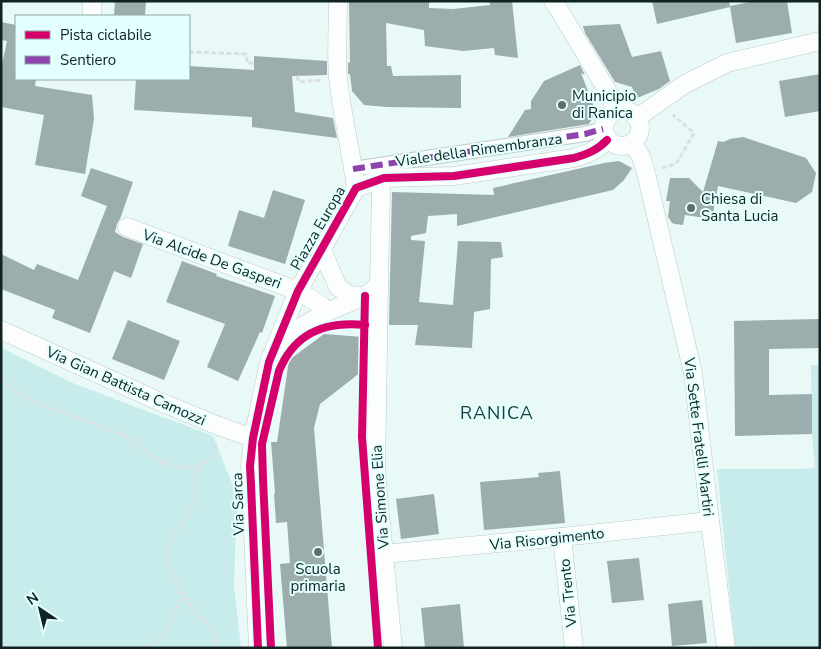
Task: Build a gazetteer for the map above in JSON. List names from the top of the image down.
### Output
{
  "streets": {
    "street": [
      "Viale della Rimembranza",
      "Piazza Europa",
      "Via Alcide De Gasperi",
      "Via Gian Battista Camozzi",
      "Via Sette Fratelli Martiri",
      "Via Simone Elia",
      "Via Sarca",
      "Via Risorgimento",
      "Via Trento"
    ]
  },
  "crossings": [
    ["Viale della Rimembranza", "Piazza Europa"],
    ["Viale della Rimembranza", "Via Sette Fratelli Martiri"],
    ["Piazza Europa", "Via Alcide De Gasperi"],
    ["Piazza Europa", "Via Sette Fratelli Martiri"],
    ["Piazza Europa", "Via Sarca"],
    ["Via Gian Battista Camozzi", "Via Sarca"],
    ["Via Sette Fratelli Martiri", "Via Risorgimento"],
    ["Via Simone Elia", "Via Risorgimento"],
    ["Via Risorgimento", "Via Trento"]
  ],
  "districts": ["RANICA"],
  "places": ["Municipio di Ranica", "Chiesa di Santa Lucia", "Scuola primaria"],
  "legend": ["Pista ciclabile", "Sentiero"],
  "north": "top left"
}
